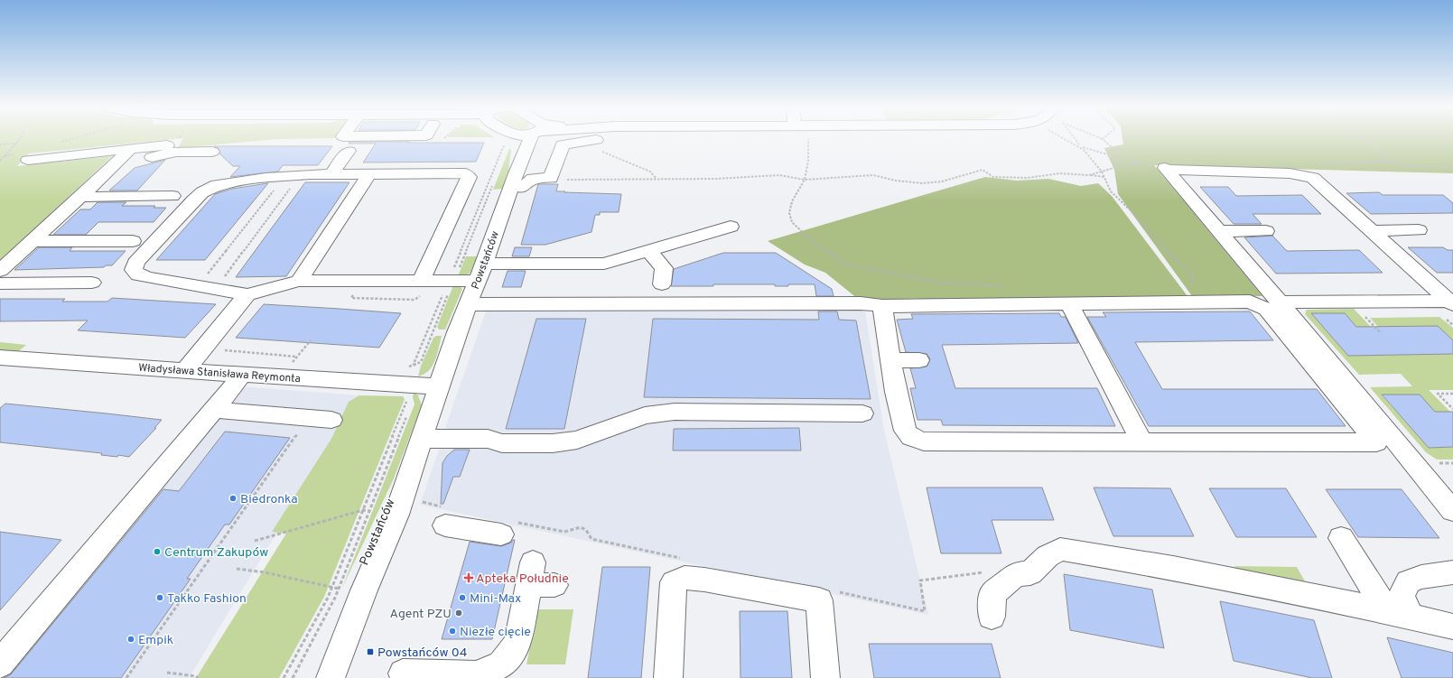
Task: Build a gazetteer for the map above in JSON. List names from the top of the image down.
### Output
{
  "streets": {
    "street": ["Powstańców", "Władysława Stanisława Reymonta"]
  },
  "crossings": [
    ["Powstańców", "Władysława Stanisława Reymonta"]
  ],
  "places": {
    "other": [
      "Biedronka",
      "Centrum Zakupów",
      "Takko Fashion",
      "Mini-Max",
      "Agent PZU",
      "Niezłe cięcie",
      "Empik"
    ],
    "health": ["Apteka Południe"],
    "transit": ["Powstańców 04"]
  }
}
